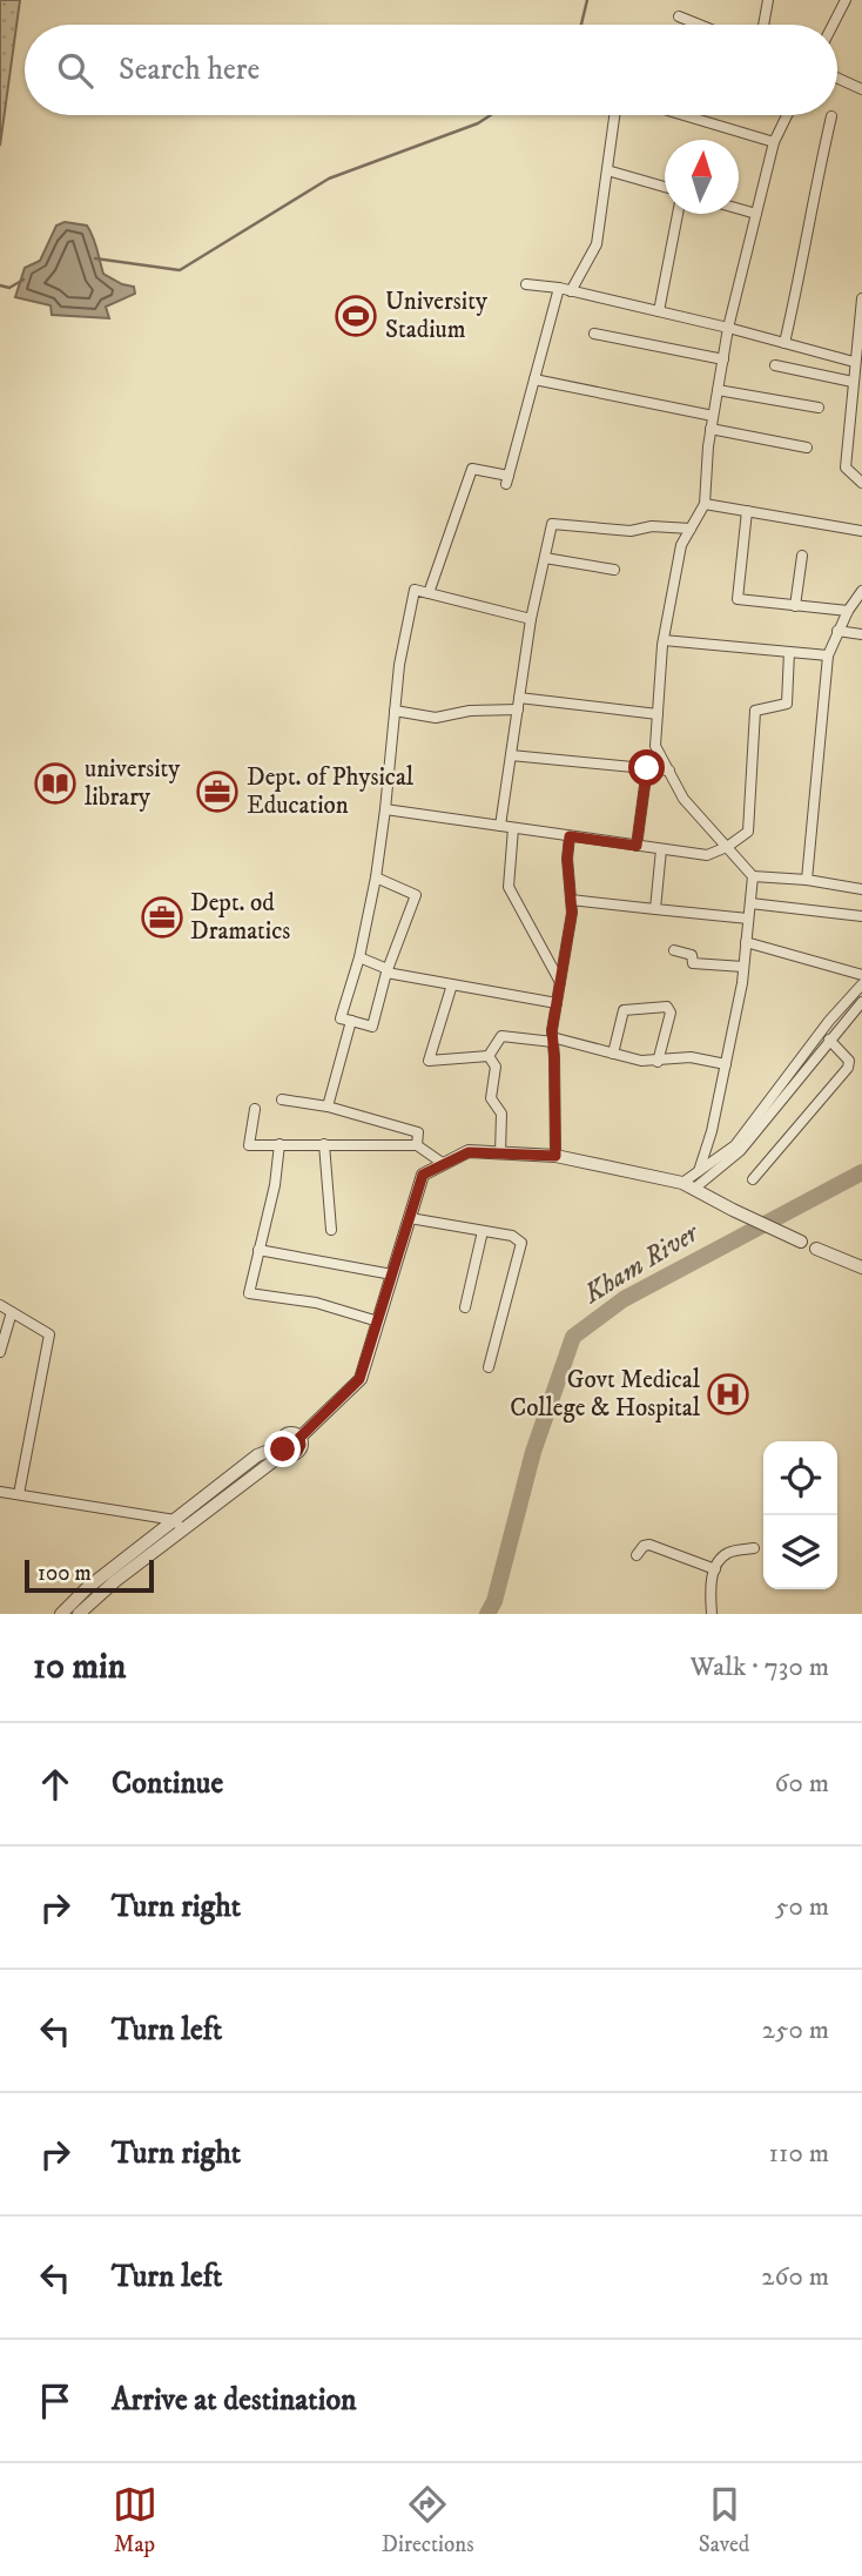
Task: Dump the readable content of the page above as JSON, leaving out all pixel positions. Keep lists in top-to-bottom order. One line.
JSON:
{"water":["Kham River"],"places":{"sports":["University Stadium"],"library":["university library"],"office":["Dept. of Physical Education","Dept. od Dramatics"],"hospital":["Govt Medical College & Hospital"]},"scale_bar":"100 m","north":"top","page":{"search":"Search here","scale":"100 m","heading":["10 min","Walk · 730 m"],"list":[["Continue","60 m"],["Turn right","50 m"],["Turn left","250 m"],["Turn right","110 m"],["Turn left","260 m"],"Arrive at destination"],"nav":["Map","Directions","Saved"]}}
